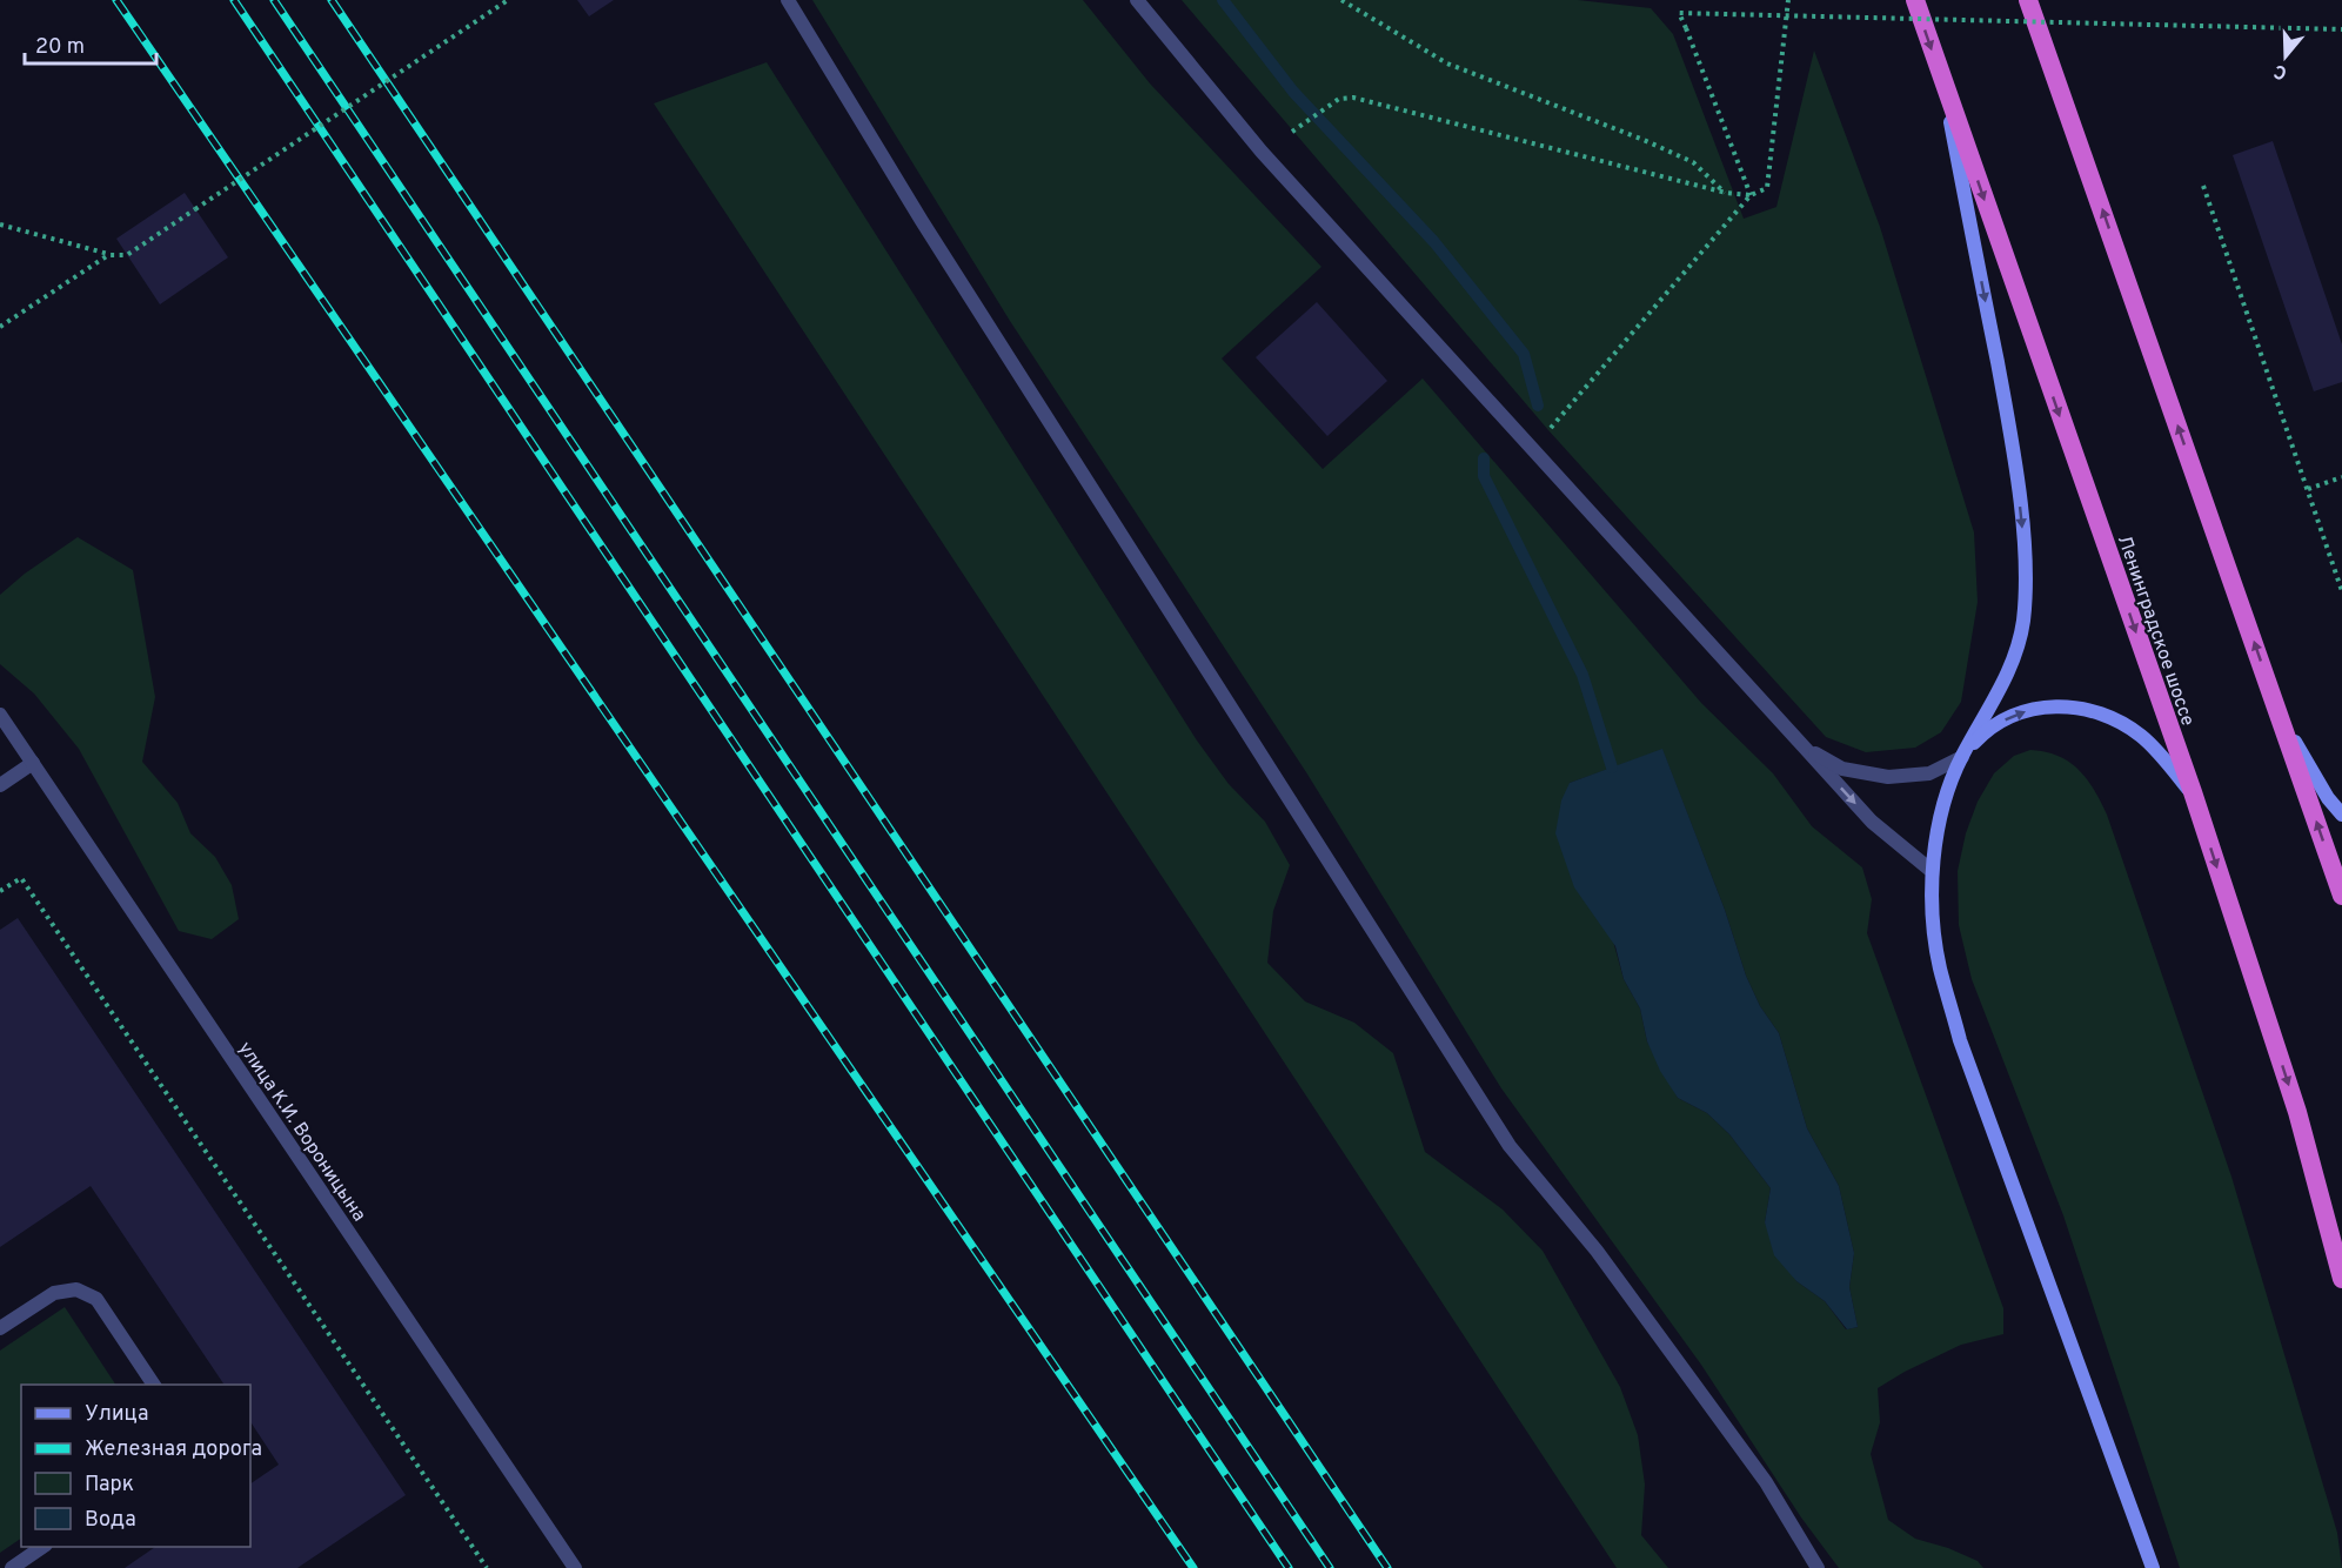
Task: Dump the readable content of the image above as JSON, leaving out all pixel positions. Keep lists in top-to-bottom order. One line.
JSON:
{"streets":{"highway":["Ленинградское шоссе"],"street":["улица К.И. Вороницына"]},"legend":["Улица","Железная дорога","Парк","Вода"],"scale_bar":"20 m","north":"bottom"}
